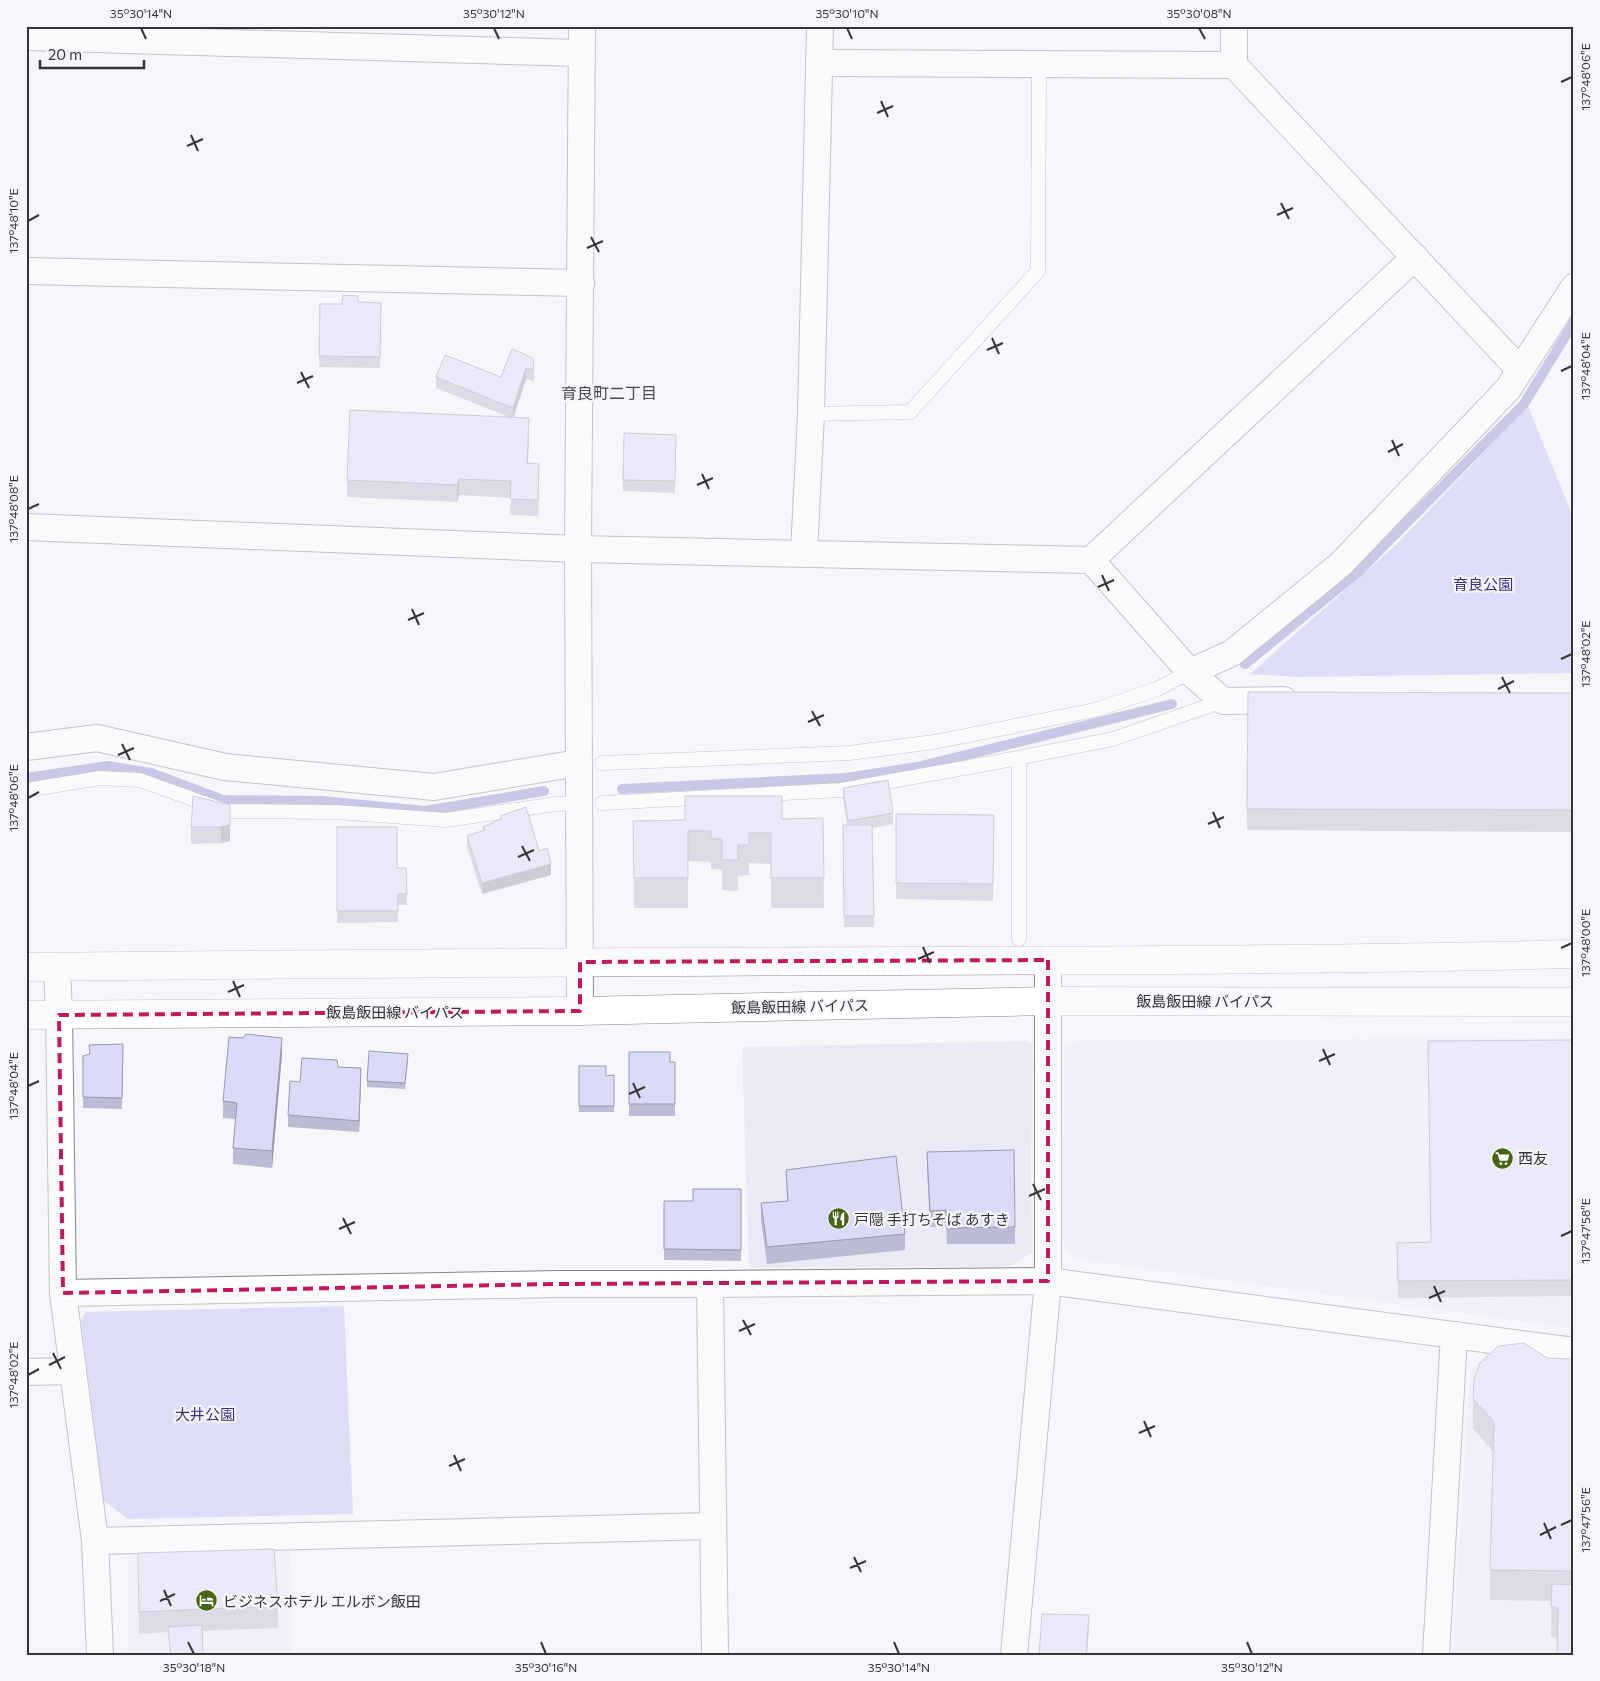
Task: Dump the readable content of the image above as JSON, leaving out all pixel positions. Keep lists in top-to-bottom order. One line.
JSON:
{"streets":{"main road":["飯島飯田線 バイパス"]},"districts":["育良町二丁目"],"parks":["育良公園","大井公園"],"places":{"supermarket":["西友"],"restaurant":["戸隠 手打ちそば あすき"],"hotel":["ビジネスホテル エルボン飯田"]},"scale_bar":"20 m","coordinates":["35°30'14\"N","35°30'12\"N","35°30'10\"N","35°30'08\"N","137°48'06\"E","137°48'10\"E","137°48'04\"E","137°48'08\"E","137°48'02\"E","137°48'00\"E","137°47'58\"E","137°47'56\"E","35°30'18\"N","35°30'16\"N"]}
